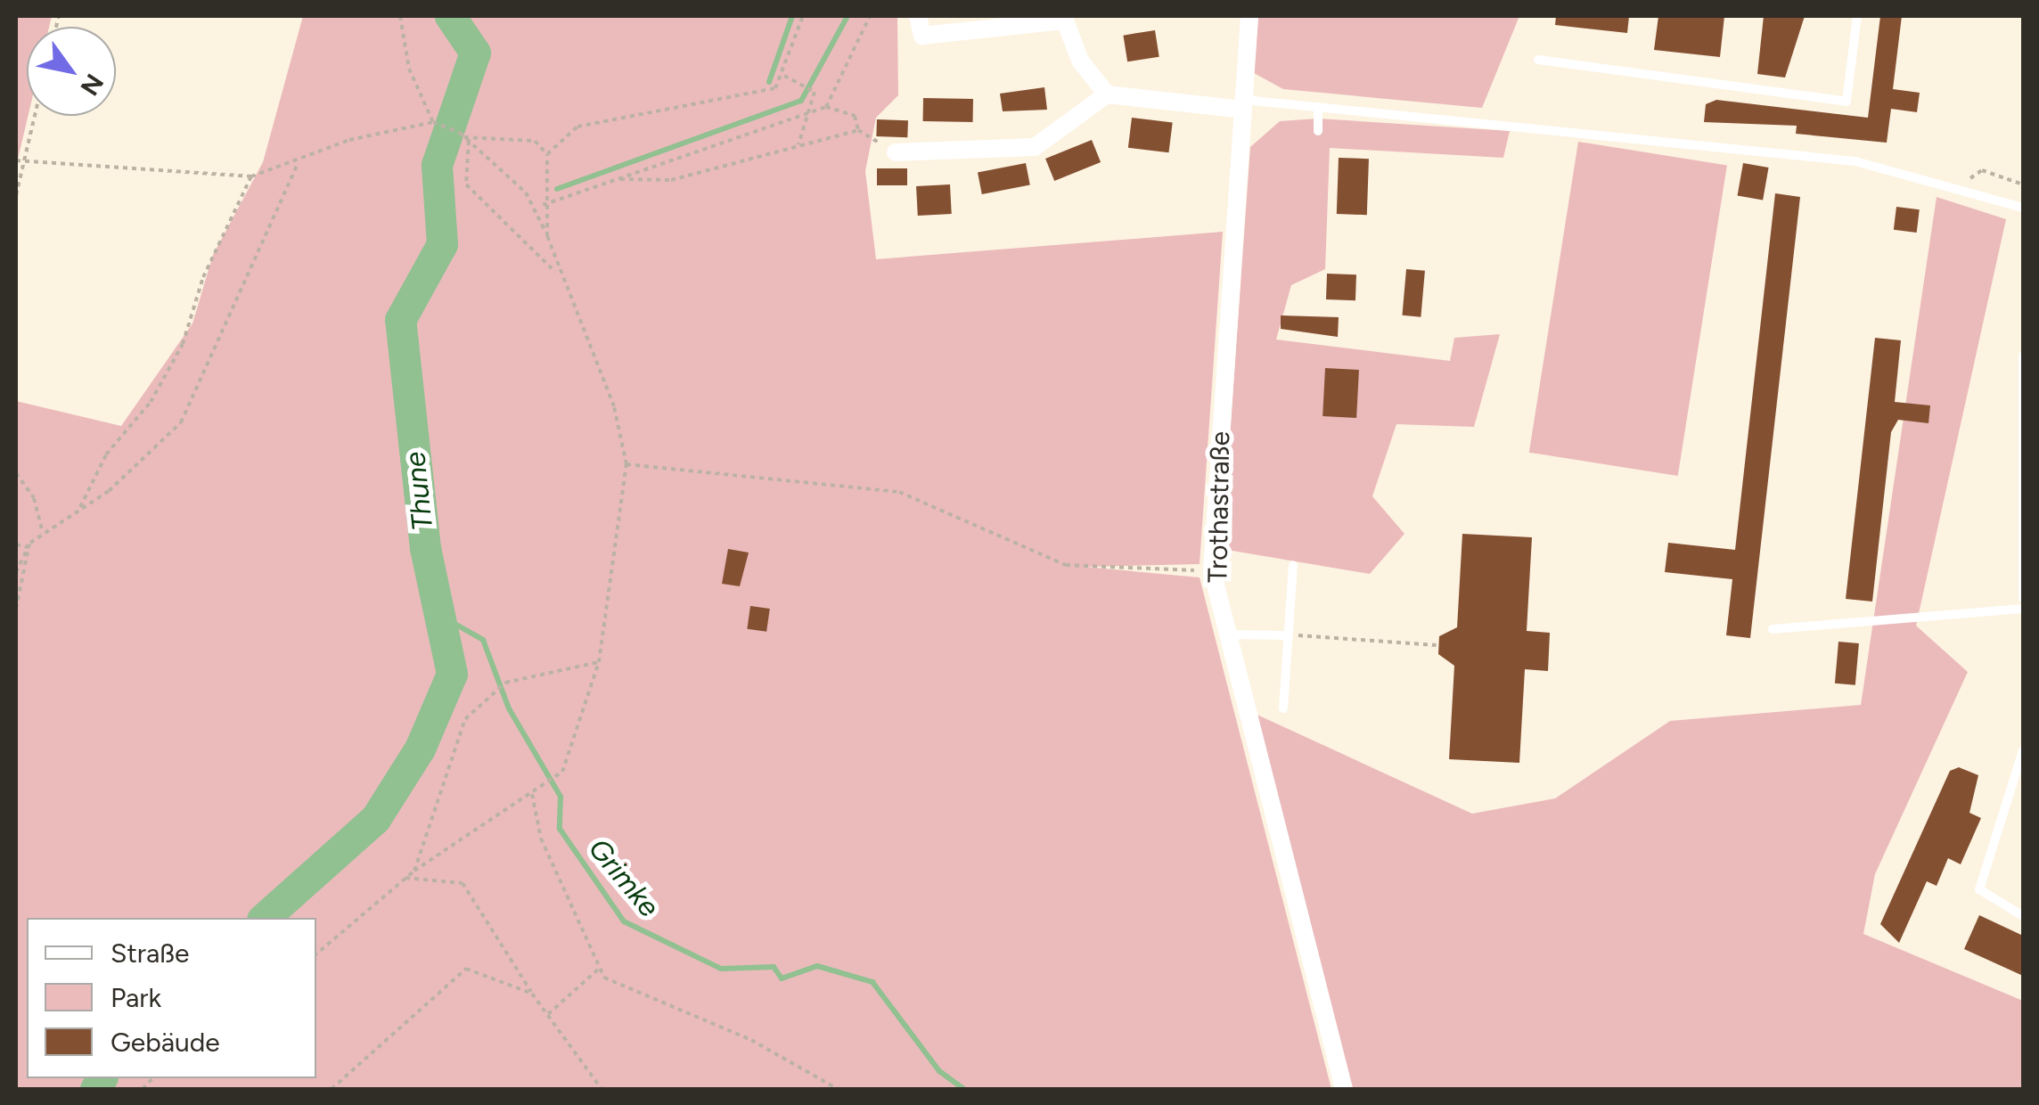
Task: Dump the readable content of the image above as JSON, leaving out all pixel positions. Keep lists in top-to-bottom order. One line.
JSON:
{"streets":{"street":["Trothastraße"]},"water":["Thune","Grimke"],"legend":["Straße","Park","Gebäude"],"north":"bottom right"}
